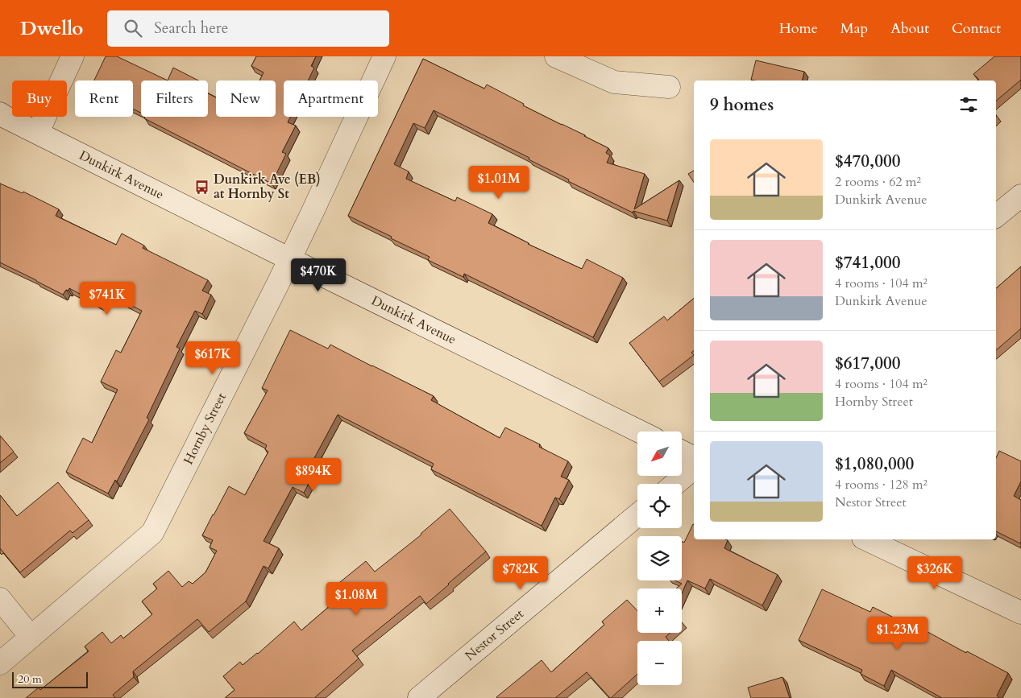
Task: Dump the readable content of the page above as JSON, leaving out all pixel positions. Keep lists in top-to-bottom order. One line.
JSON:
{"streets":{"street":["Dunkirk Avenue","Hornby Street","Nestor Street"]},"crossings":[["Dunkirk Avenue","Hornby Street"]],"places":{"bus stop":["Dunkirk Ave (EB) at Hornby St"]},"scale_bar":"20 m","north":"bottom left","page":{"header":"Dwello","search":"Search here","nav":["Home","Map","About","Contact"],"chip":["Buy","Rent","Filters","New","Apartment"],"heading":"9 homes","list":[{"name":"$470,000","note":"2 rooms · 62 m² · Dunkirk Avenue"},{"name":"$741,000","note":"4 rooms · 104 m² · Dunkirk Avenue"},{"name":"$617,000","note":"4 rooms · 104 m² · Hornby Street"},{"name":"$1,080,000","note":"4 rooms · 128 m² · Nestor Street"}],"price":["$1.01M","$470K","$741K","$617K","$894K","$782K","$326K","$1.08M","$1.23M"],"map_buttons":["+","−"],"scale":"20 m"}}
